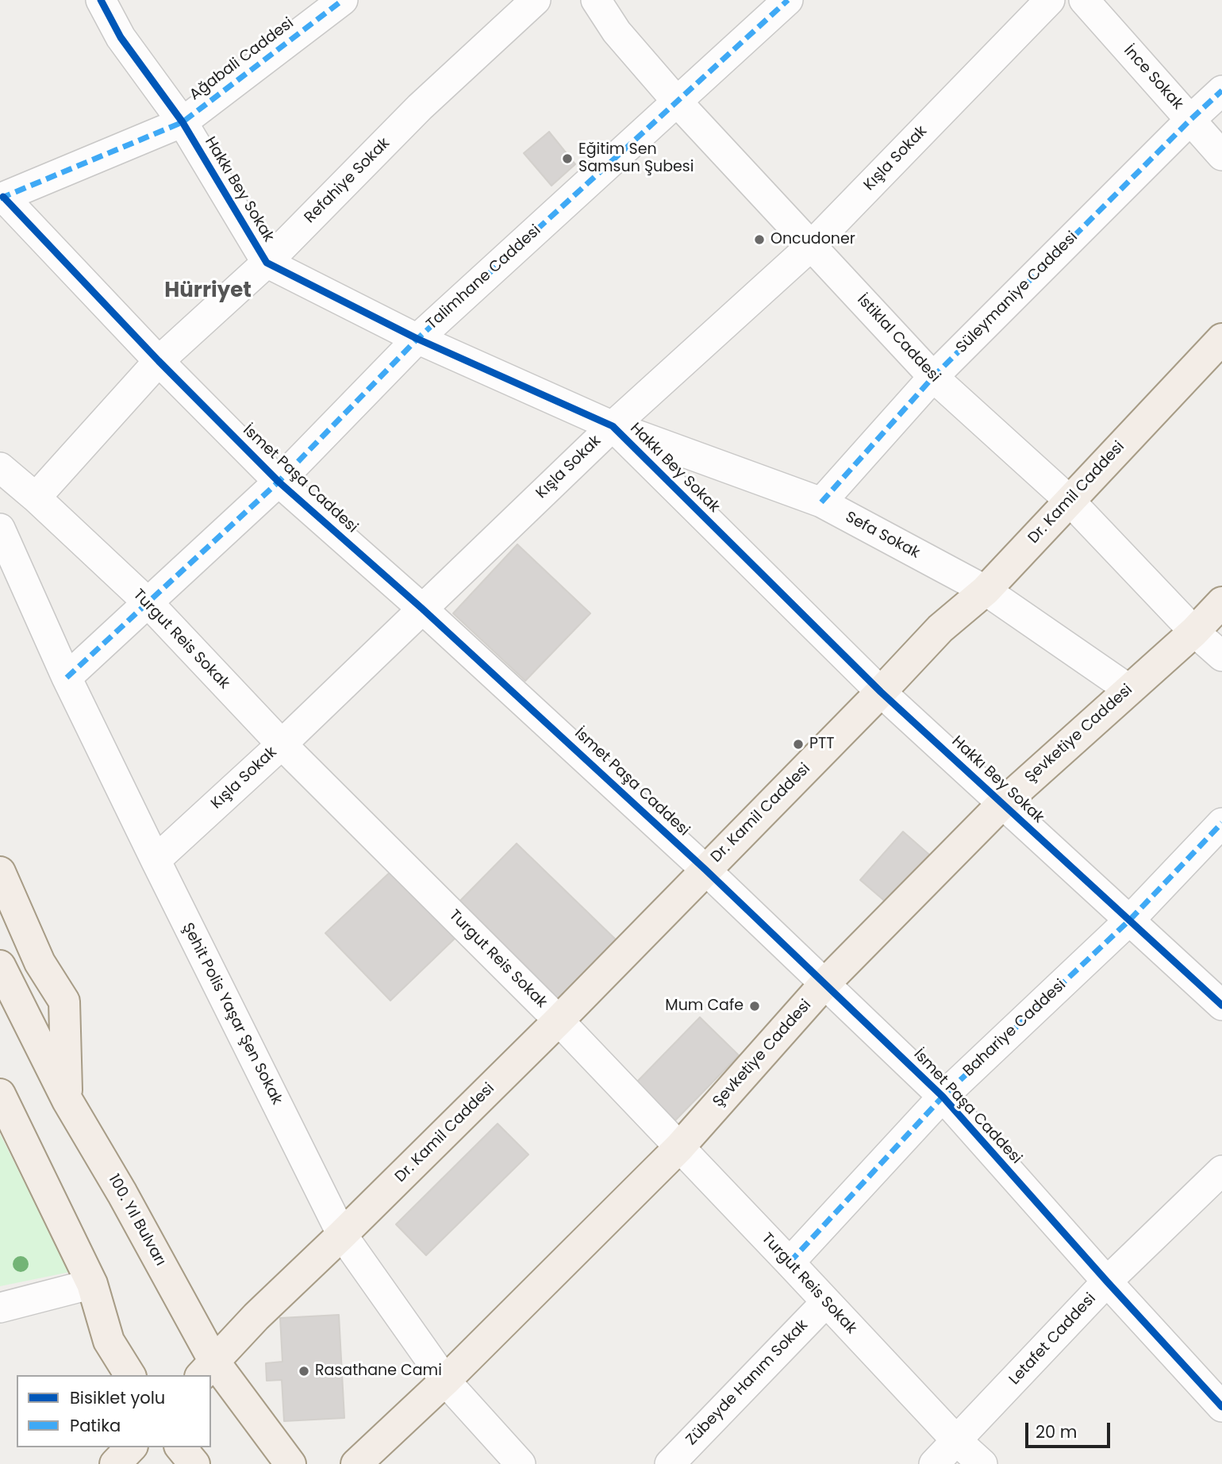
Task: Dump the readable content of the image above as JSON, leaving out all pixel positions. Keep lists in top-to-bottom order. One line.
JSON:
{"streets":{"main road":["Dr. Kamil Caddesi","Şevketiye Caddesi","100. Yıl Bulvarı"],"street":["Ağabali Caddesi","İnce Sokak","Kışla Sokak","Refahiye Sokak","Hakkı Bey Sokak","Talimhane Caddesi","Süleymaniye Caddesi","İstiklal Caddesi","İsmet Paşa Caddesi","Sefa Sokak","Turgut Reis Sokak","Şehit Polis Yaşar Şen Sokak","Bahariye Caddesi","Letafet Caddesi","Zübeyde Hanım Sokak"]},"crossings":[["Ağabali Caddesi","Hakkı Bey Sokak"],["Ağabali Caddesi","İsmet Paşa Caddesi"],["İnce Sokak","Süleymaniye Caddesi"],["Kışla Sokak","Hakkı Bey Sokak"],["Kışla Sokak","İstiklal Caddesi"],["Kışla Sokak","İsmet Paşa Caddesi"],["Kışla Sokak","Sefa Sokak"],["Kışla Sokak","Turgut Reis Sokak"],["Kışla Sokak","Şehit Polis Yaşar Şen Sokak"],["Refahiye Sokak","Hakkı Bey Sokak"],["Refahiye Sokak","İsmet Paşa Caddesi"],["Refahiye Sokak","Turgut Reis Sokak"],["Hakkı Bey Sokak","Talimhane Caddesi"],["Hakkı Bey Sokak","Dr. Kamil Caddesi"],["Hakkı Bey Sokak","Sefa Sokak"],["Hakkı Bey Sokak","Şevketiye Caddesi"],["Hakkı Bey Sokak","Bahariye Caddesi"],["Talimhane Caddesi","İstiklal Caddesi"],["Talimhane Caddesi","İsmet Paşa Caddesi"],["Talimhane Caddesi","Turgut Reis Sokak"],["Talimhane Caddesi","Şehit Polis Yaşar Şen Sokak"],["Süleymaniye Caddesi","İstiklal Caddesi"],["Süleymaniye Caddesi","Sefa Sokak"],["İstiklal Caddesi","Dr. Kamil Caddesi"],["İstiklal Caddesi","Şevketiye Caddesi"],["İsmet Paşa Caddesi","Dr. Kamil Caddesi"],["İsmet Paşa Caddesi","Şevketiye Caddesi"],["İsmet Paşa Caddesi","Bahariye Caddesi"],["İsmet Paşa Caddesi","Letafet Caddesi"],["Dr. Kamil Caddesi","Sefa Sokak"],["Dr. Kamil Caddesi","Turgut Reis Sokak"],["Dr. Kamil Caddesi","Şehit Polis Yaşar Şen Sokak"],["Dr. Kamil Caddesi","100. Yıl Bulvarı"],["Sefa Sokak","Şevketiye Caddesi"],["Turgut Reis Sokak","Şevketiye Caddesi"],["Turgut Reis Sokak","Bahariye Caddesi"],["Turgut Reis Sokak","Letafet Caddesi"],["Turgut Reis Sokak","Zübeyde Hanım Sokak"],["Şevketiye Caddesi","Şehit Polis Yaşar Şen Sokak"]],"districts":["Hürriyet"],"places":["Eğitim Sen Samsun Şubesi","Oncudoner","PTT","Mum Cafe","Rasathane Cami"],"legend":["Bisiklet yolu","Patika"],"scale_bar":"20 m"}
